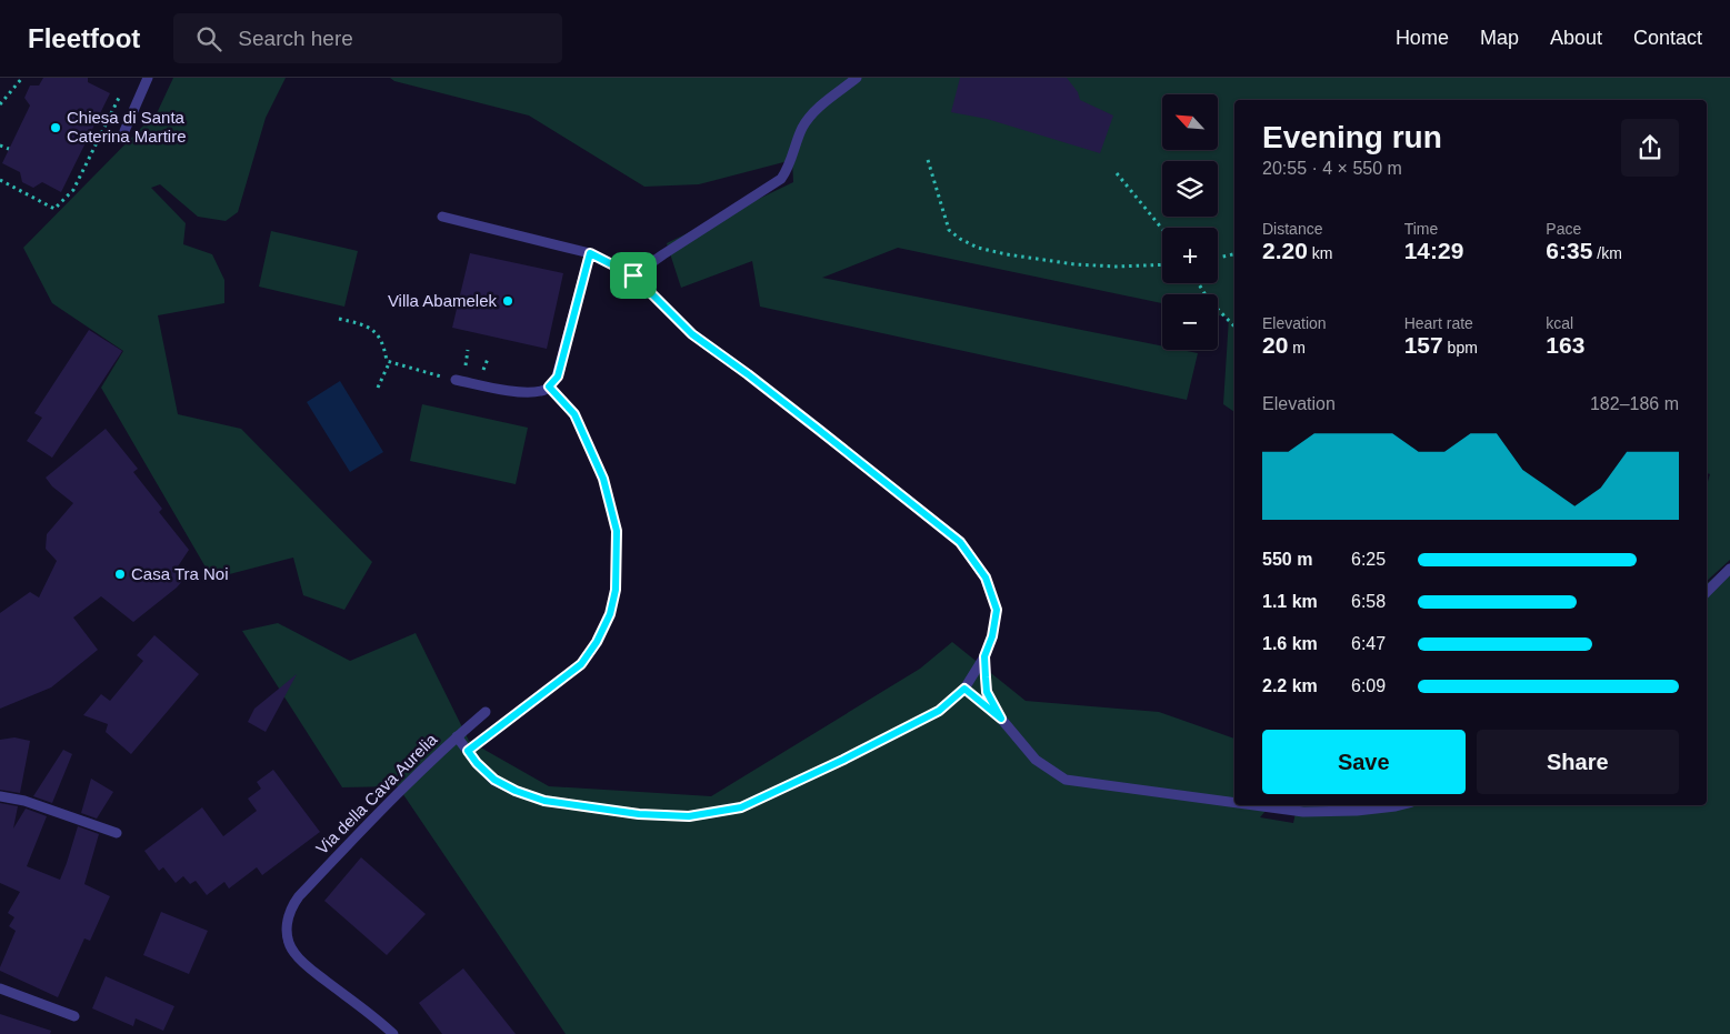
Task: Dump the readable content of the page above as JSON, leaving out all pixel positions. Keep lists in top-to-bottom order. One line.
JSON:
{"streets":{"lane":["Via della Cava Aurelia"]},"places":["Chiesa di Santa Caterina Martire","Villa Abamelek","Casa Tra Noi"],"north":"top left","page":{"header":"Fleetfoot","search":"Search here","nav":["Home","Map","About","Contact"],"map_buttons":["+","−"],"heading":["Evening run","20:55 · 4 × 550 m"],"stats":[["Distance","2.20 km"],["Time","14:29"],["Pace","6:35 /km"],["Elevation","20 m"],["Heart rate","157 bpm"],["kcal","163"]],"chart":["Elevation","182–186 m"],"list":[{"name":"550 m","note":"6:25"},{"name":"1.1 km","note":"6:58"},{"name":"1.6 km","note":"6:47"},{"name":"2.2 km","note":"6:09"}],"buttons":["Save","Share"]}}
